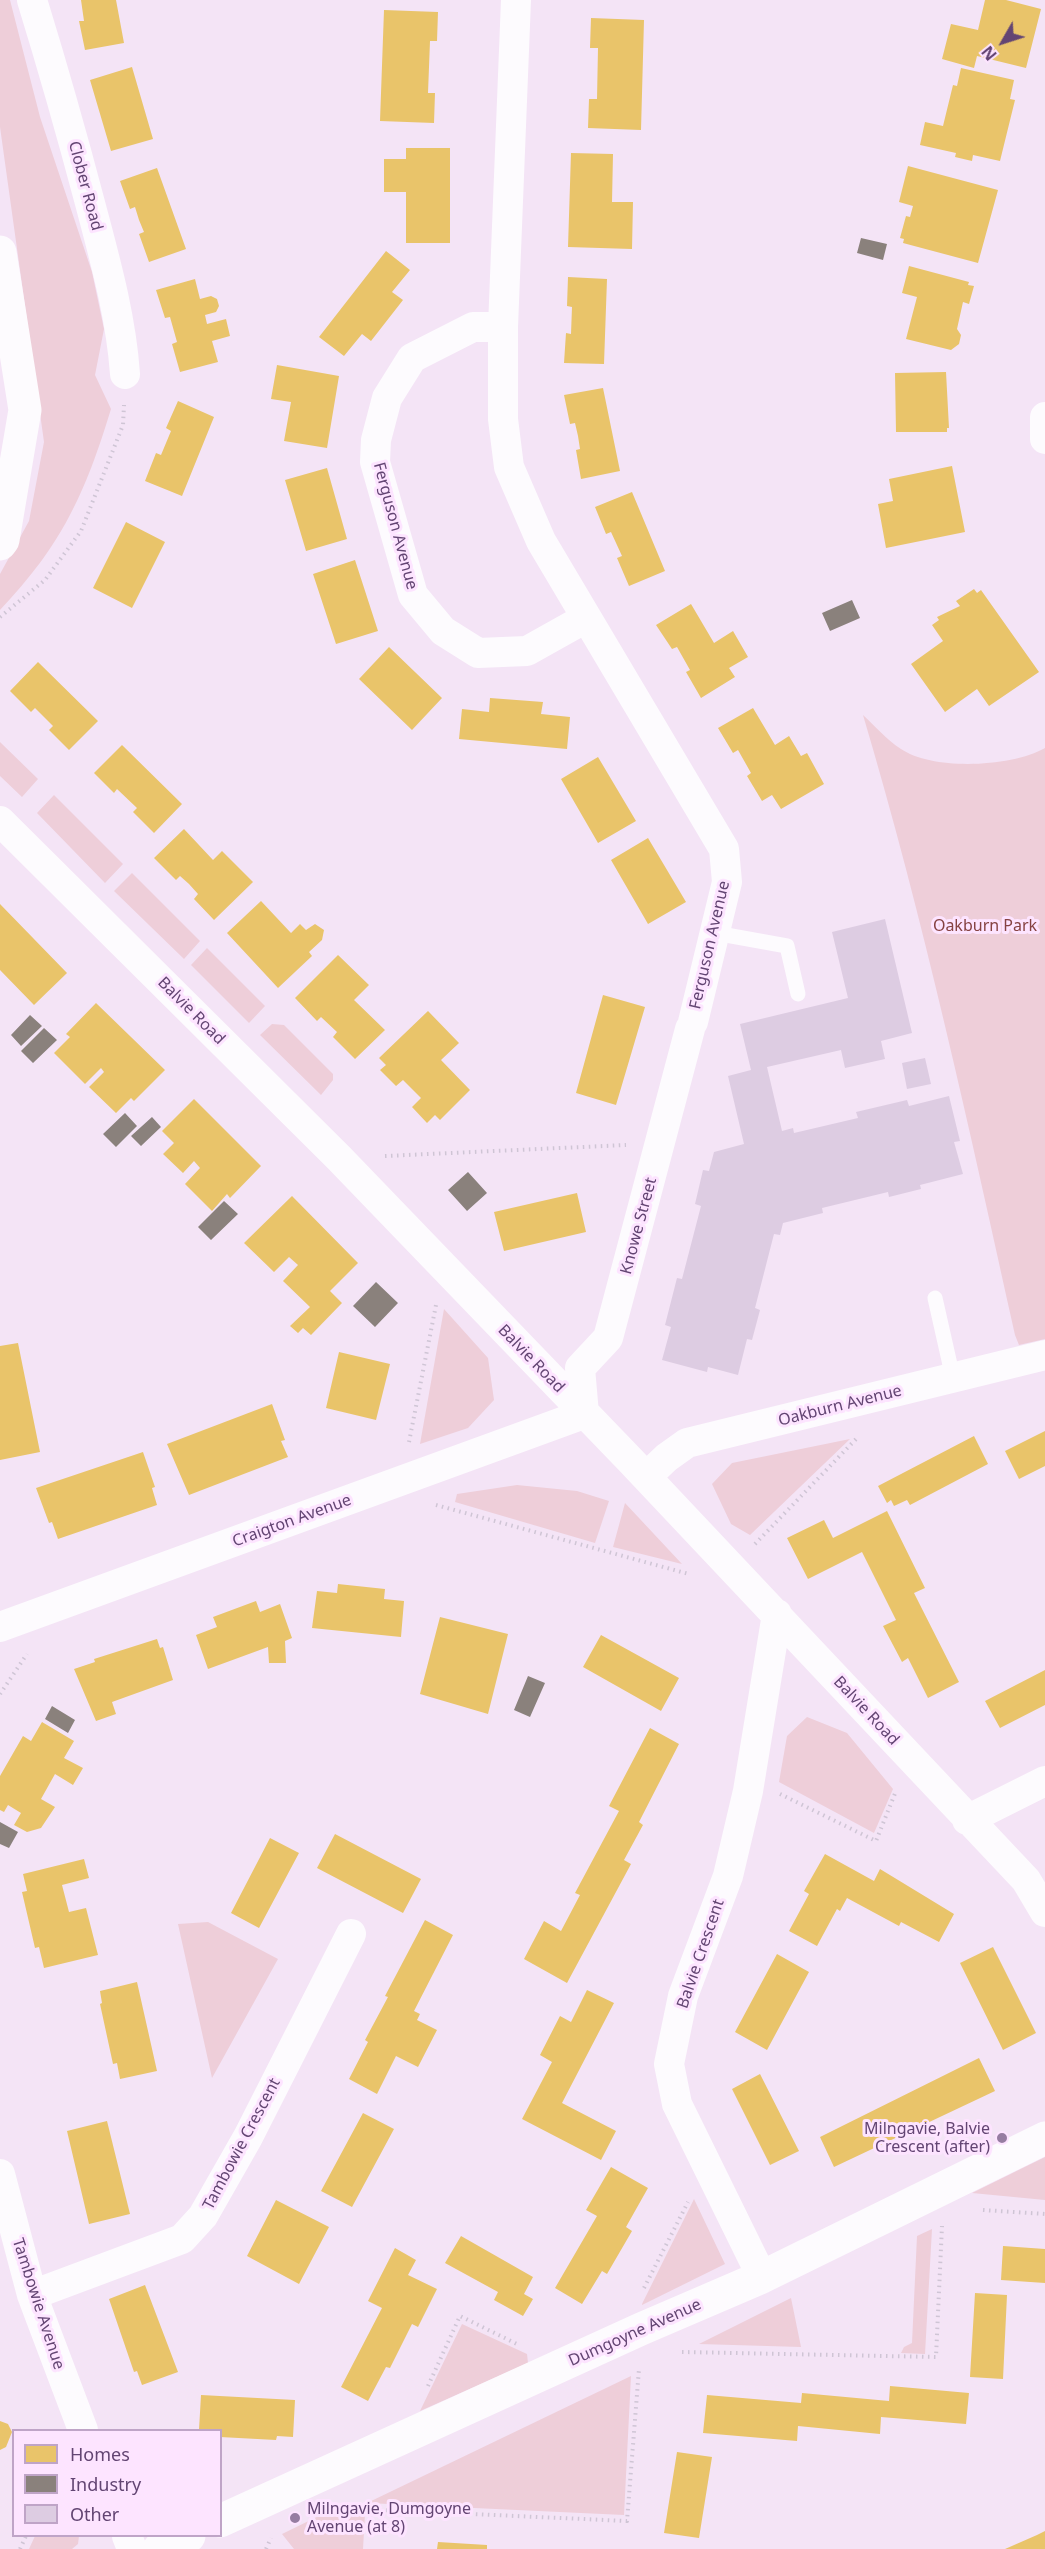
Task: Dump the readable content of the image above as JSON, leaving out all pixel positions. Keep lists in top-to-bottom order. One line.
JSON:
{"streets":{"street":["Clober Road","Ferguson Avenue","Balvie Road","Knowe Street","Oakburn Avenue","Craigton Avenue","Balvie Crescent","Tambowie Crescent","Tambowie Avenue","Dumgoyne Avenue"]},"crossings":[["Ferguson Avenue","Knowe Street"],["Balvie Road","Knowe Street"],["Balvie Road","Oakburn Avenue"],["Balvie Road","Craigton Avenue"],["Balvie Road","Balvie Crescent"],["Knowe Street","Craigton Avenue"],["Balvie Crescent","Dumgoyne Avenue"],["Tambowie Crescent","Tambowie Avenue"]],"parks":["Oakburn Park"],"places":["Milngavie, Balvie Crescent (after)","Milngavie, Dumgoyne Avenue (at 8)"],"legend":["Homes","Industry","Other"],"north":"bottom left"}
